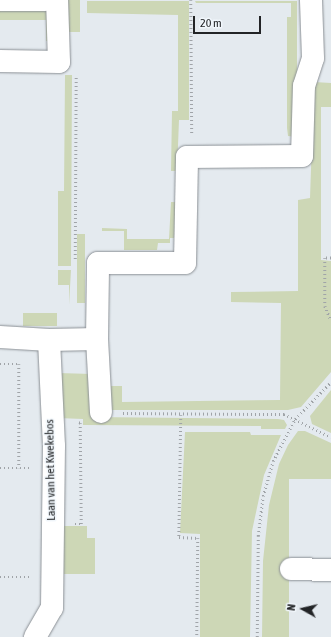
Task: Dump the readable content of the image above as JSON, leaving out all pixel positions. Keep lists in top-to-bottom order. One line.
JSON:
{"streets":{"street":["Laan van het Kwekebos"]},"scale_bar":"20 m","north":"left"}
